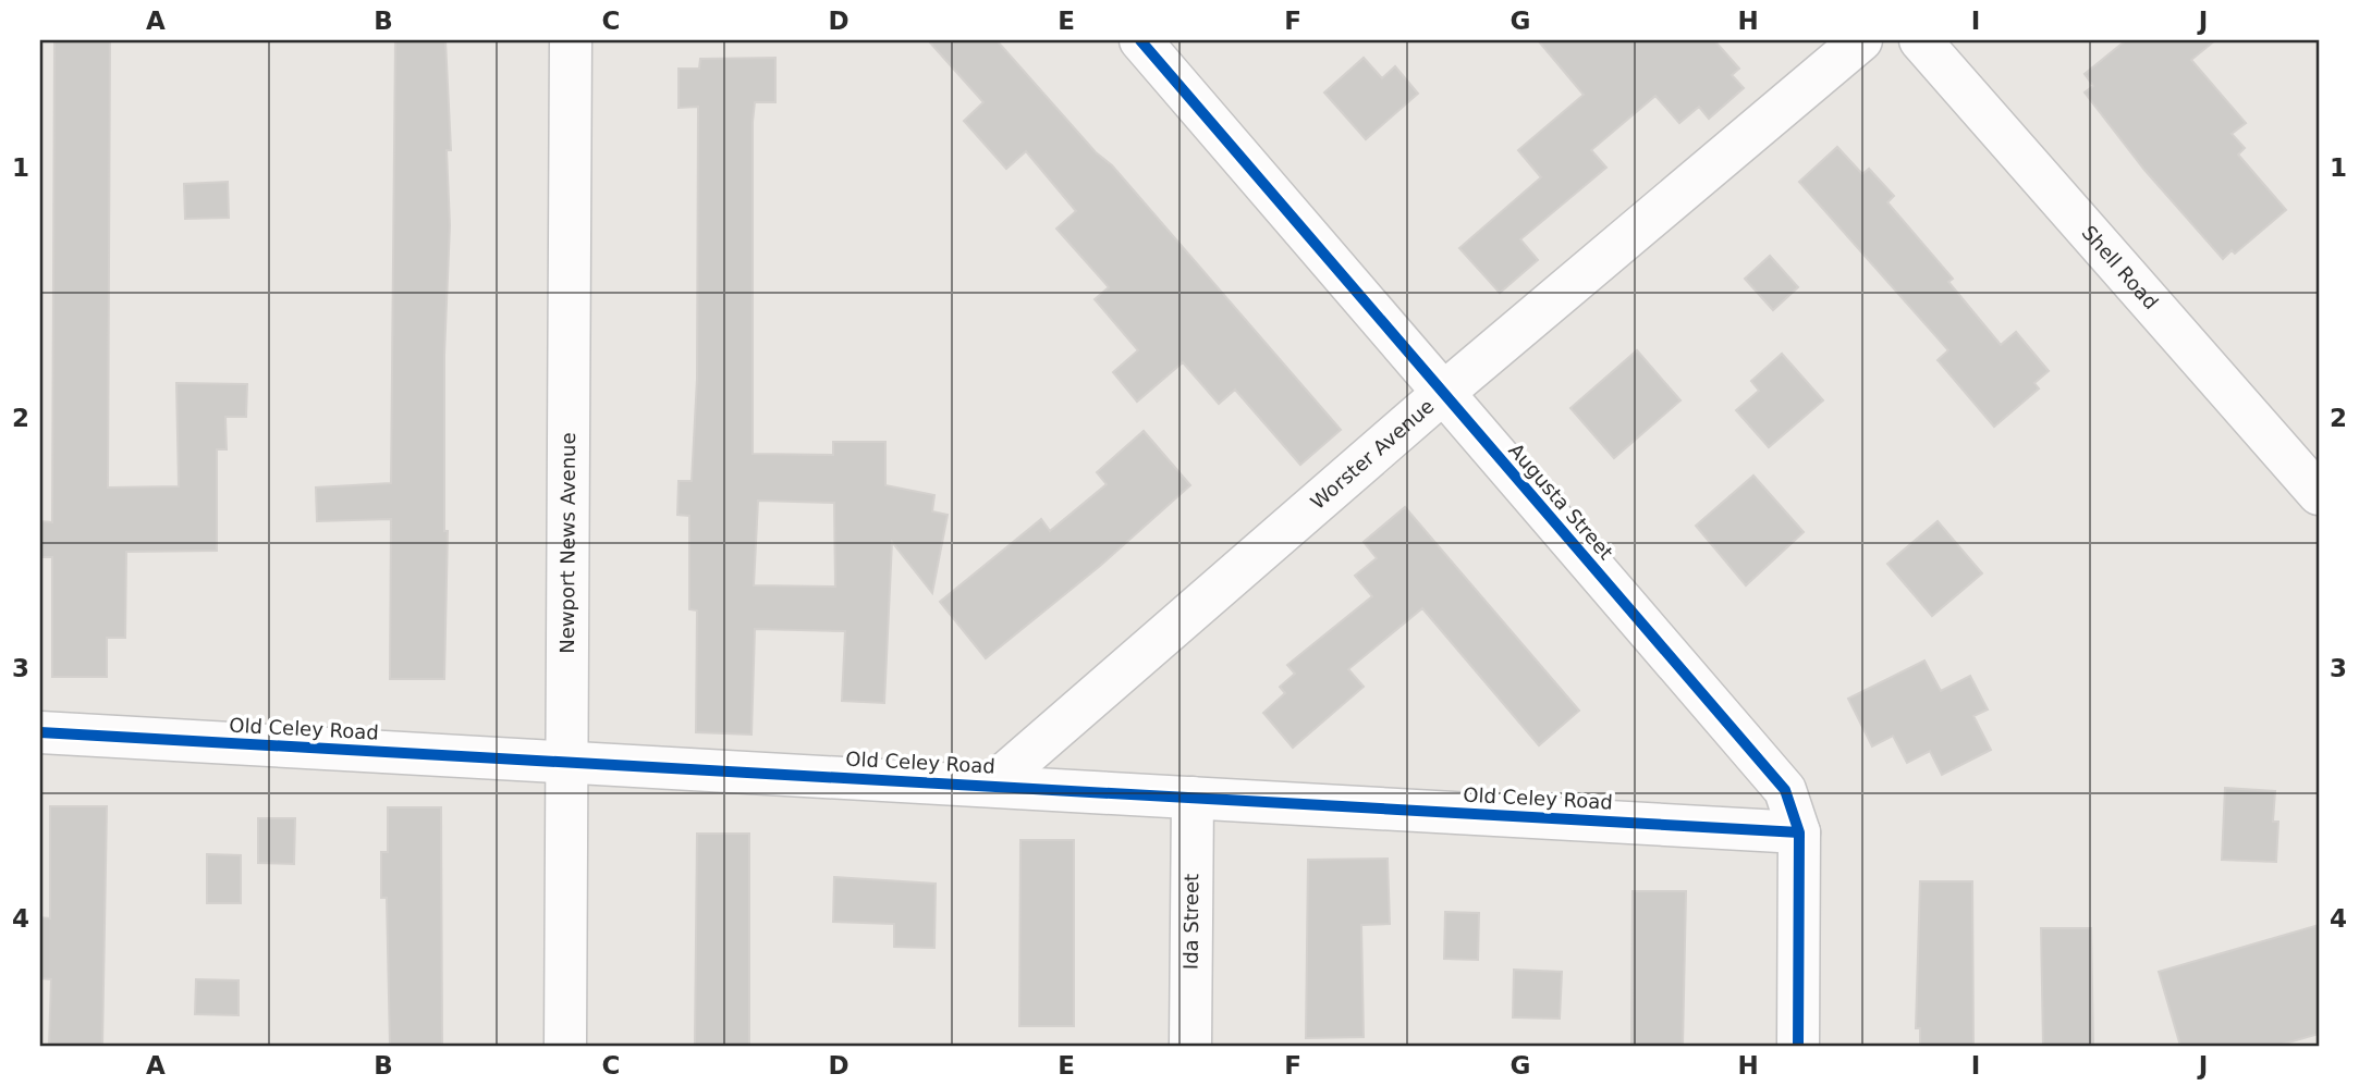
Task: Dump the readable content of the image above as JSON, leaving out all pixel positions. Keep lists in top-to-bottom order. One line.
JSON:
{"streets":{"street":["Shell Road","Worster Avenue","Augusta Street","Newport News Avenue","Old Celey Road","Ida Street"]},"crossings":[["Worster Avenue","Augusta Street"],["Worster Avenue","Old Celey Road"],["Augusta Street","Old Celey Road"],["Newport News Avenue","Old Celey Road"],["Old Celey Road","Ida Street"]],"grid":{"columns":["A","B","C","D","E","F","G","H","I","J"],"rows":["1","2","3","4"]}}
